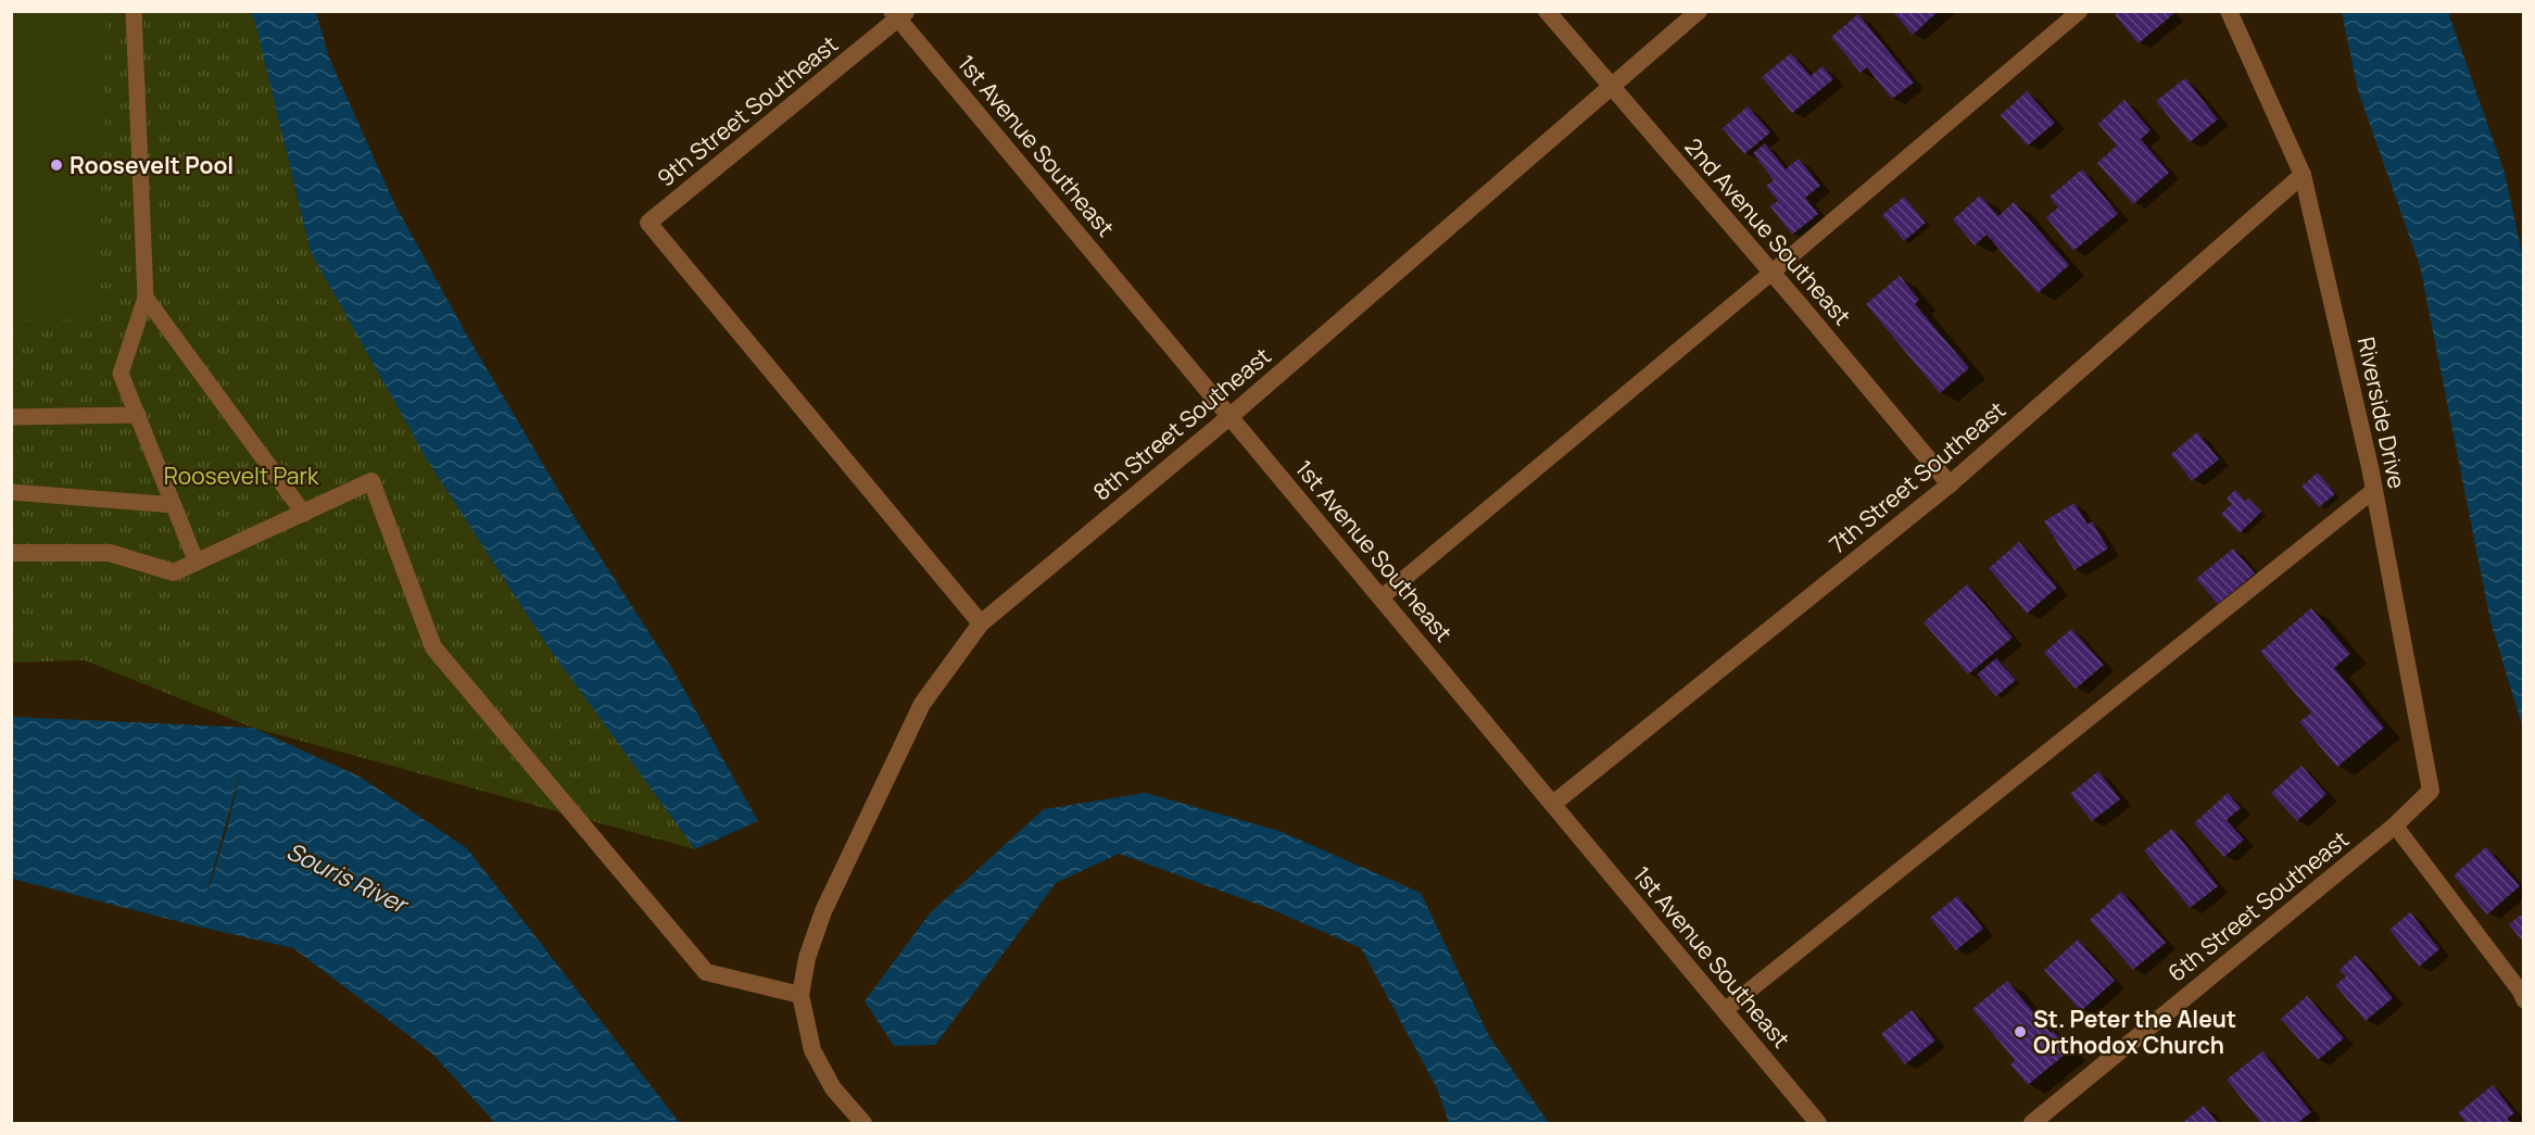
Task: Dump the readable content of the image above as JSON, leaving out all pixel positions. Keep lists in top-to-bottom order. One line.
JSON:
{"streets":{"street":["9th Street Southeast","1st Avenue Southeast","2nd Avenue Southeast","Riverside Drive","8th Street Southeast","7th Street Southeast","6th Street Southeast"]},"crossings":[["9th Street Southeast","1st Avenue Southeast"],["9th Street Southeast","8th Street Southeast"],["1st Avenue Southeast","8th Street Southeast"],["1st Avenue Southeast","7th Street Southeast"],["2nd Avenue Southeast","8th Street Southeast"],["2nd Avenue Southeast","7th Street Southeast"],["Riverside Drive","7th Street Southeast"],["Riverside Drive","6th Street Southeast"]],"water":["Souris River"],"parks":["Roosevelt Park"],"places":["Roosevelt Pool","St. Peter the Aleut Orthodox Church"]}
